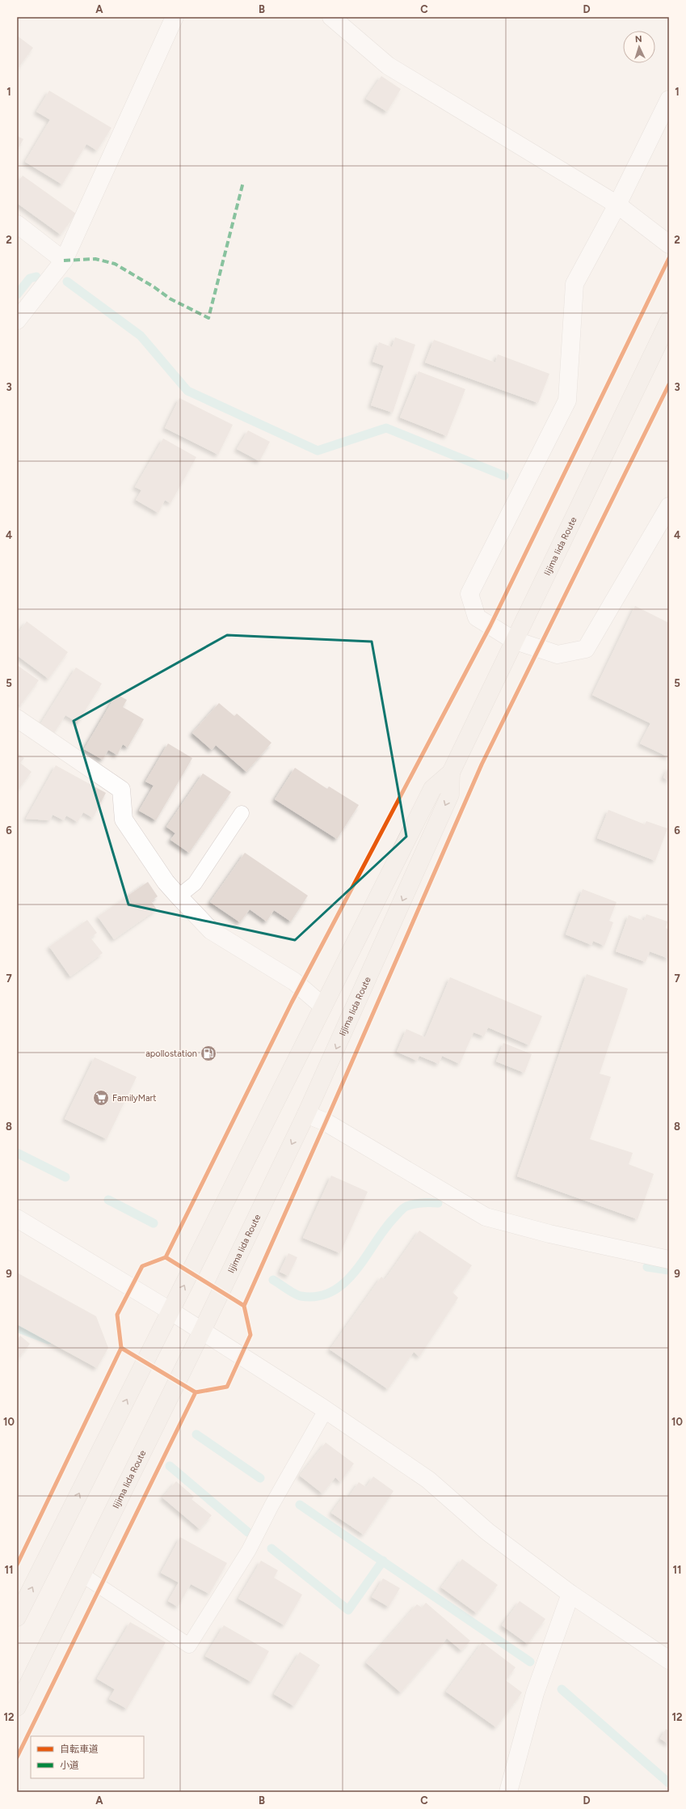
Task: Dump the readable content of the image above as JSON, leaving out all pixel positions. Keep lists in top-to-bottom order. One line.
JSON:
{"streets":{"main road":["Iijima Iida Route"]},"places":{"fuel station":["apollostation"],"supermarket":["FamilyMart"]},"legend":["自転車道","小道"],"north":"top","grid":{"columns":["A","B","C","D"],"rows":["1","2","3","4","5","6","7","8","9","10","11","12"]}}
